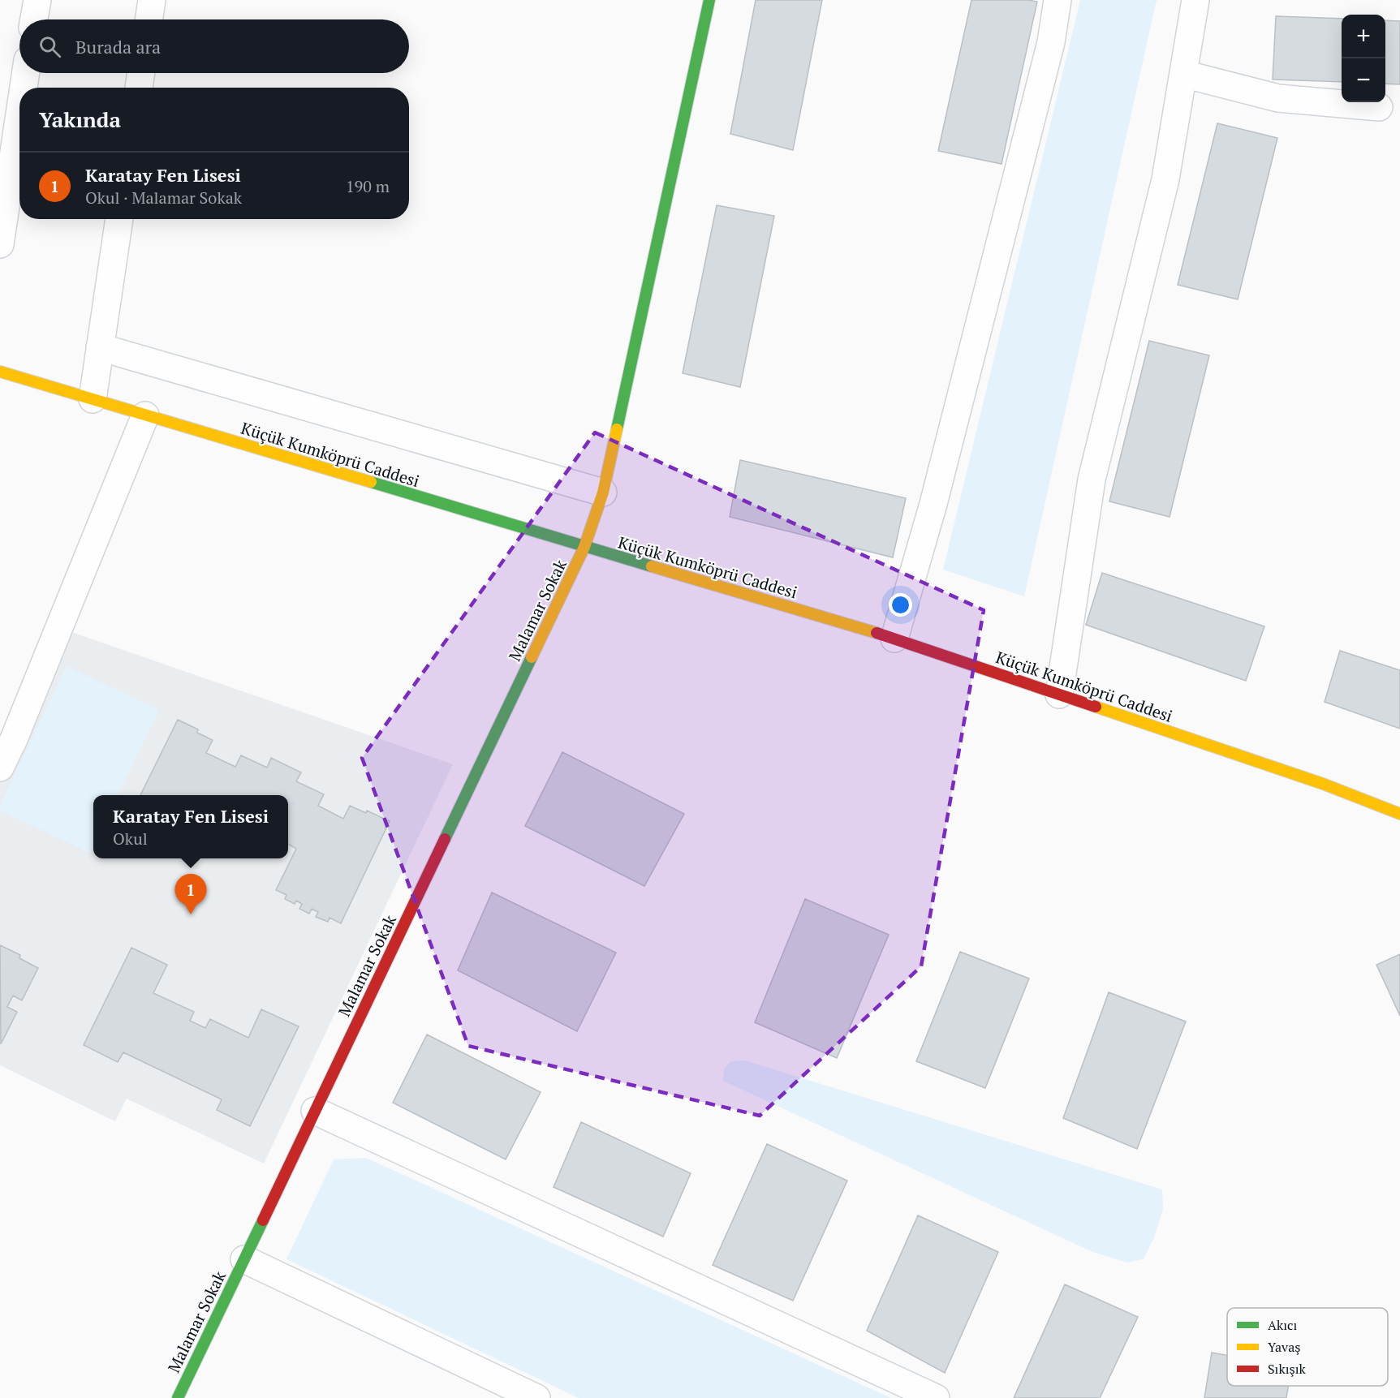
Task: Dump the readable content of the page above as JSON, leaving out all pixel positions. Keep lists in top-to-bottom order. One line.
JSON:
{"streets":{"street":["Küçük Kumköprü Caddesi","Malamar Sokak"]},"crossings":[["Küçük Kumköprü Caddesi","Malamar Sokak"]],"legend":["Akıcı","Yavaş","Sıkışık"],"page":{"map_buttons":["+","−"],"search":"Burada ara","heading":"Yakında","list":[{"mark":"1","name":"Karatay Fen Lisesi","note":"Okul · Malamar Sokak","value":"190 m"}],"popup":["Karatay Fen Lisesi","Okul"],"pins":"1"}}
